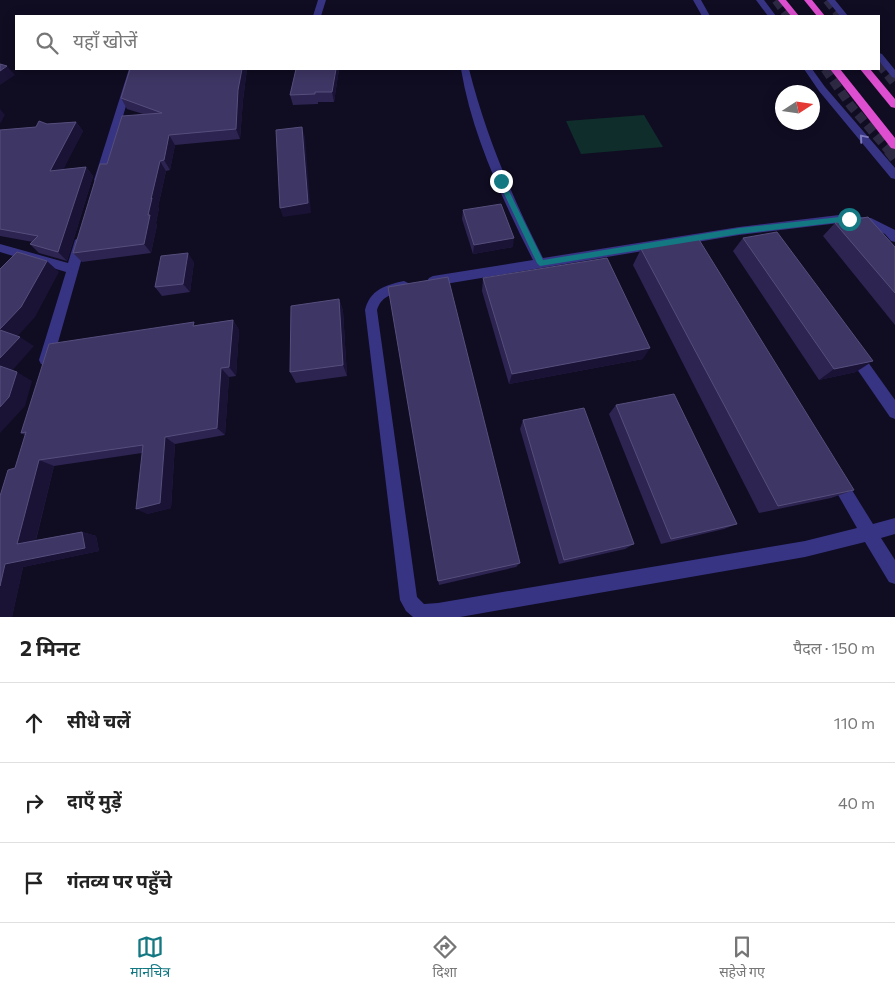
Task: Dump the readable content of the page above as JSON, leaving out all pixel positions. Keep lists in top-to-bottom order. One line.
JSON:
{"north":"right","page":{"search":"यहाँ खोजें","heading":["2 मिनट","पैदल · 150 m"],"list":[["सीधे चलें","110 m"],["दाएँ मुड़ें","40 m"],"गंतव्य पर पहुँचे"],"nav":["मानचित्र","दिशा","सहेजे गए"]}}
